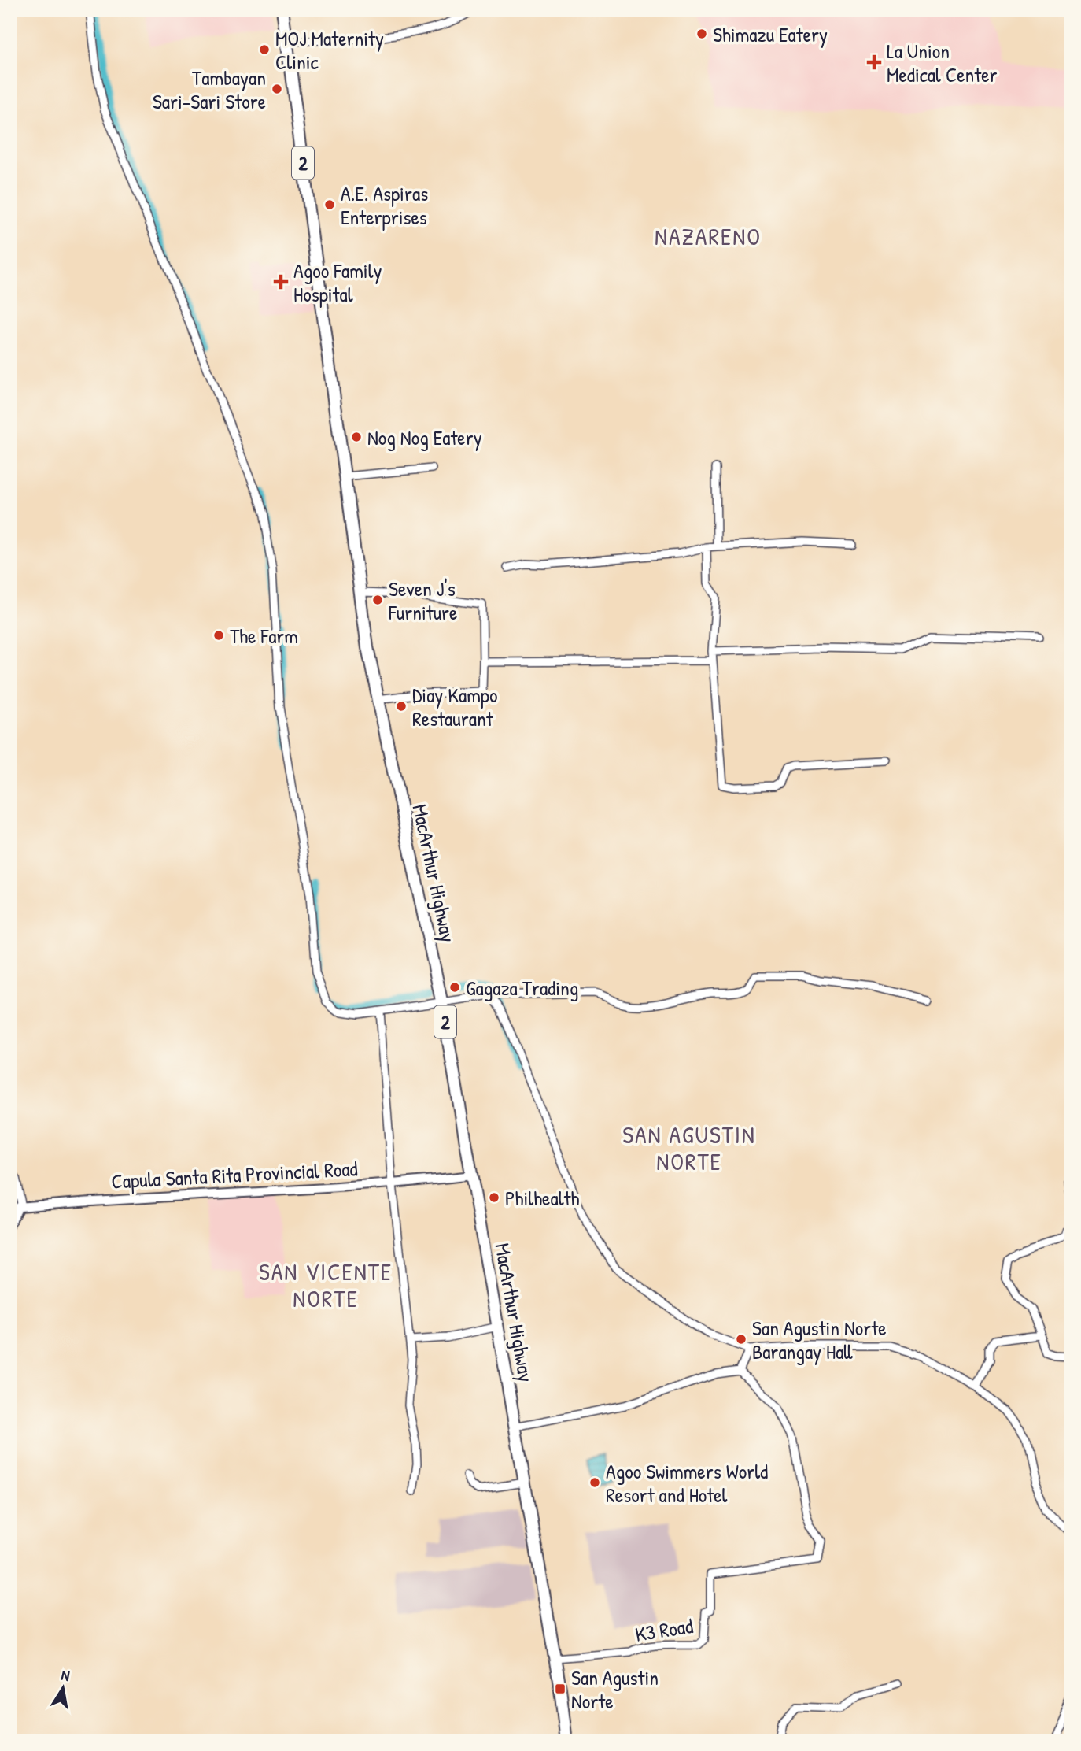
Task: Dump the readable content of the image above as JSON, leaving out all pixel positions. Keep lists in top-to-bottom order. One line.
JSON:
{"streets":{"highway":["2","MacArthur Highway"],"street":["Capula Santa Rita Provincial Road","K3 Road"]},"crossings":[["MacArthur Highway","Capula Santa Rita Provincial Road"],["MacArthur Highway","K3 Road"]],"districts":["NAZARENO","SAN AGUSTIN NORTE","SAN VICENTE NORTE"],"places":{"other":["Shimazu Eatery","MOJ Maternity Clinic","Tambayan Sari-Sari Store","A.E. Aspiras Enterprises","Nog Nog Eatery","Seven J's Furniture","The Farm","Diay Kampo Restaurant","Gagaza Trading","Philhealth","San Agustin Norte Barangay Hall","Agoo Swimmers World Resort and Hotel"],"health":["La Union Medical Center","Agoo Family Hospital"],"transit":["San Agustin Norte"]},"north":"top"}
